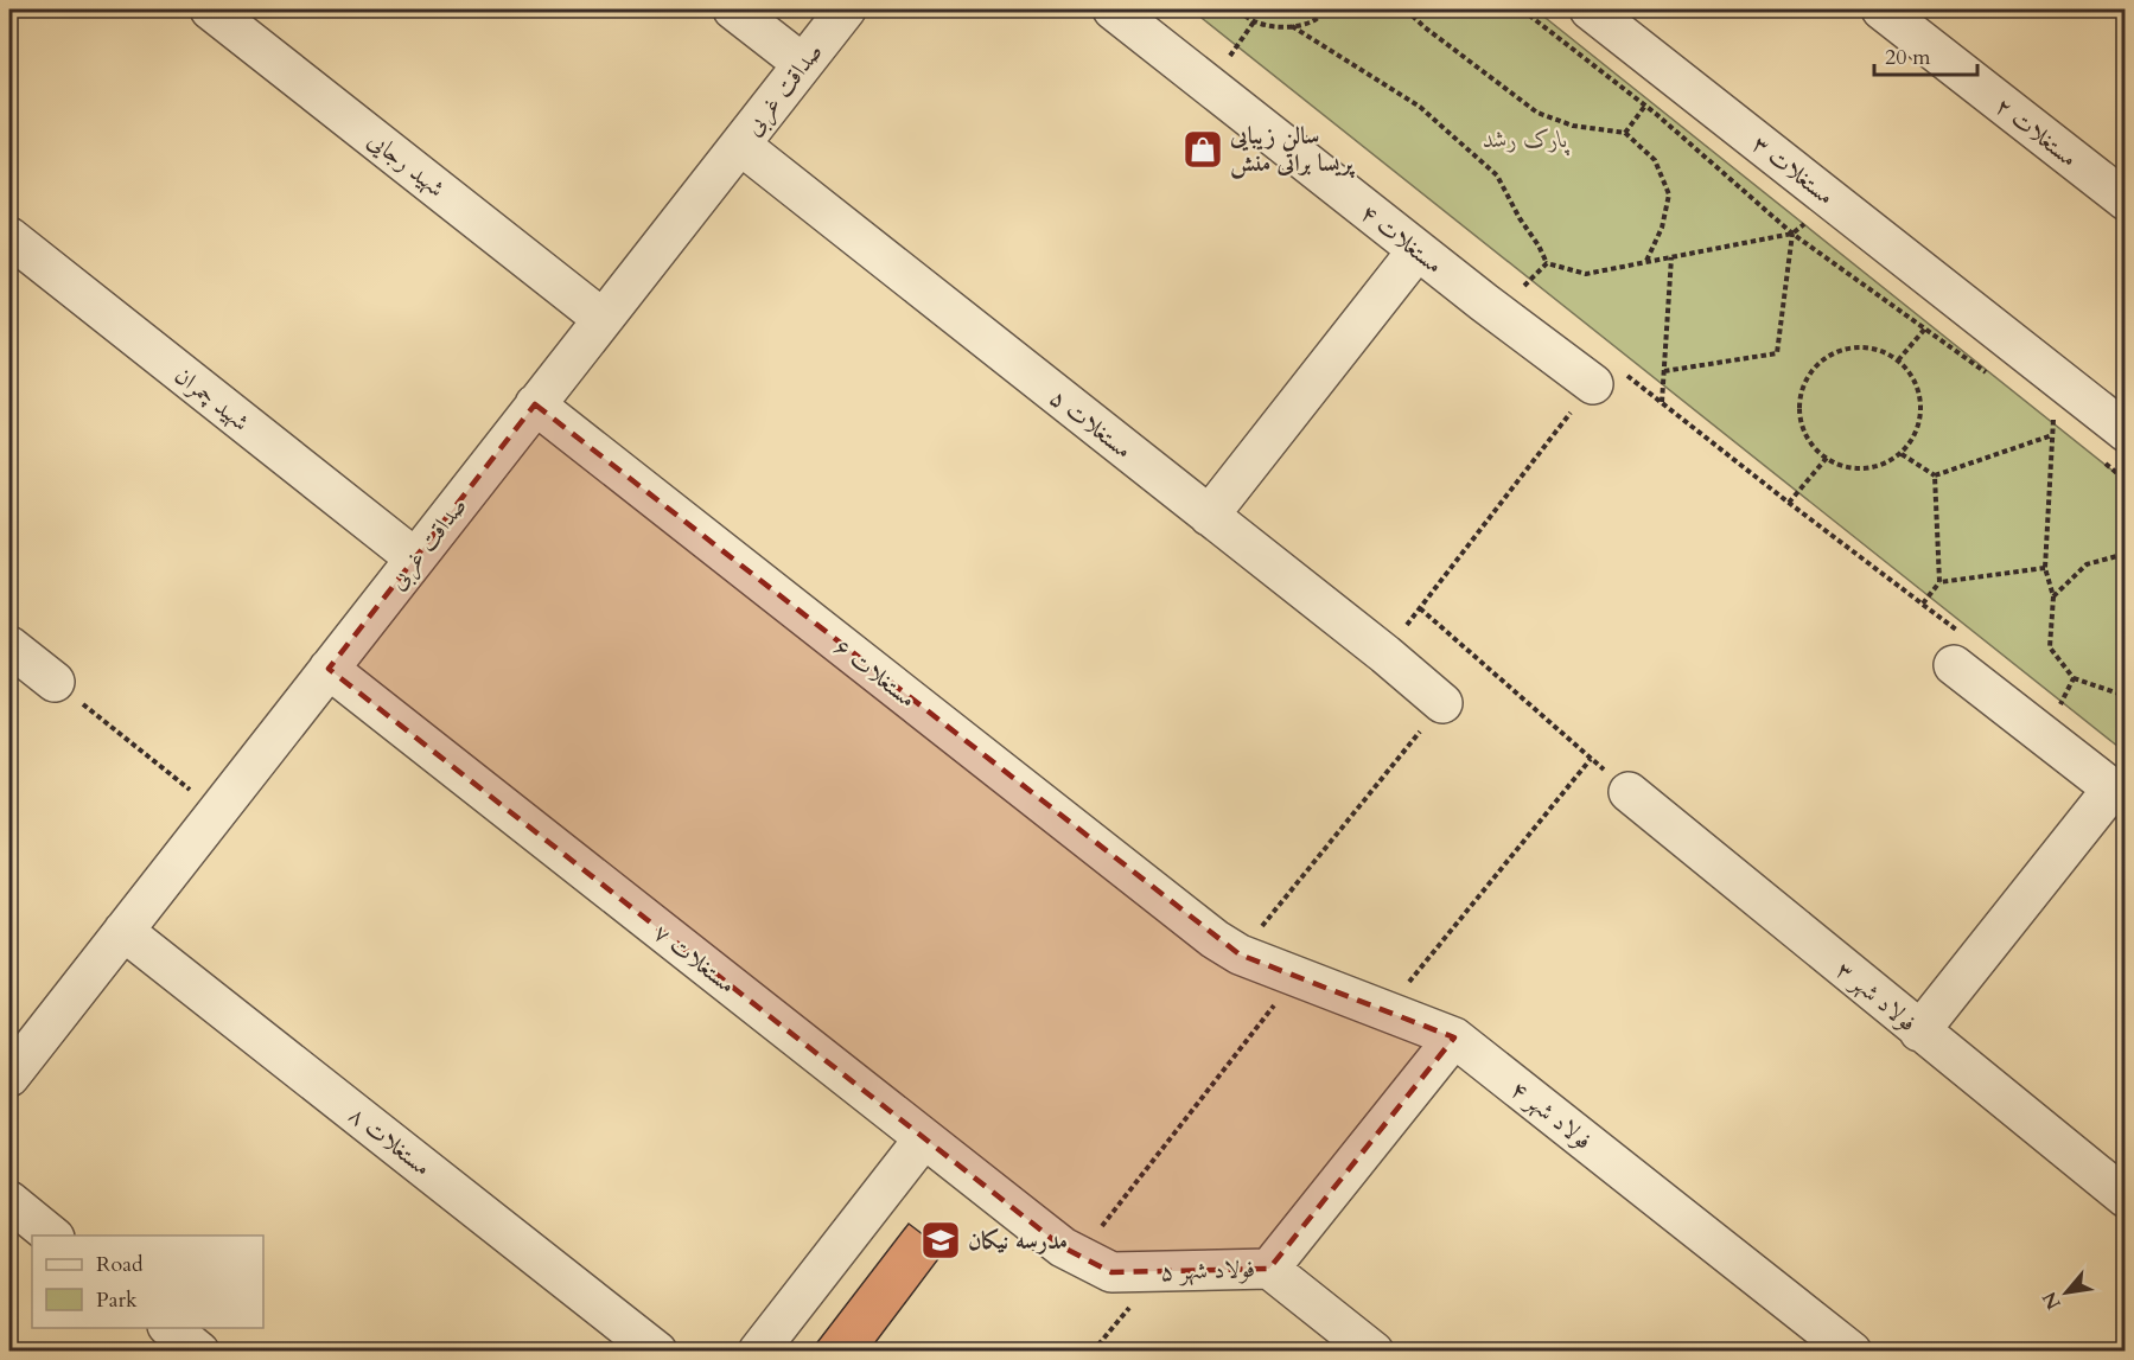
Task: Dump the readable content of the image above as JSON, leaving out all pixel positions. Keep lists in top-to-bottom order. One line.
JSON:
{"streets":{"street":["صداقت غربی","مستغلات ۲","شهید رجایی","مستغلات ۳","مستغلات ۴","شهید چمران","مستغلات ۵","مستغلات ۶","مستغلات ۷","فولاد شهر ۳","فولاد شهر ۴","مستغلات ۸","فولاد شهر ۵"]},"crossings":[["صداقت غربی","شهید رجایی"],["صداقت غربی","شهید چمران"],["صداقت غربی","مستغلات ۵"],["صداقت غربی","مستغلات ۶"],["صداقت غربی","مستغلات ۷"],["صداقت غربی","مستغلات ۸"],["مستغلات ۶","فولاد شهر ۴"],["مستغلات ۷","فولاد شهر ۵"]],"parks":["پارک رشد"],"places":{"shop":["سالن زیبایی پریسا براتی منش"],"school or university":["مدرسه نیکان"]},"legend":["Road","Park"],"scale_bar":"20 m","north":"bottom left"}
